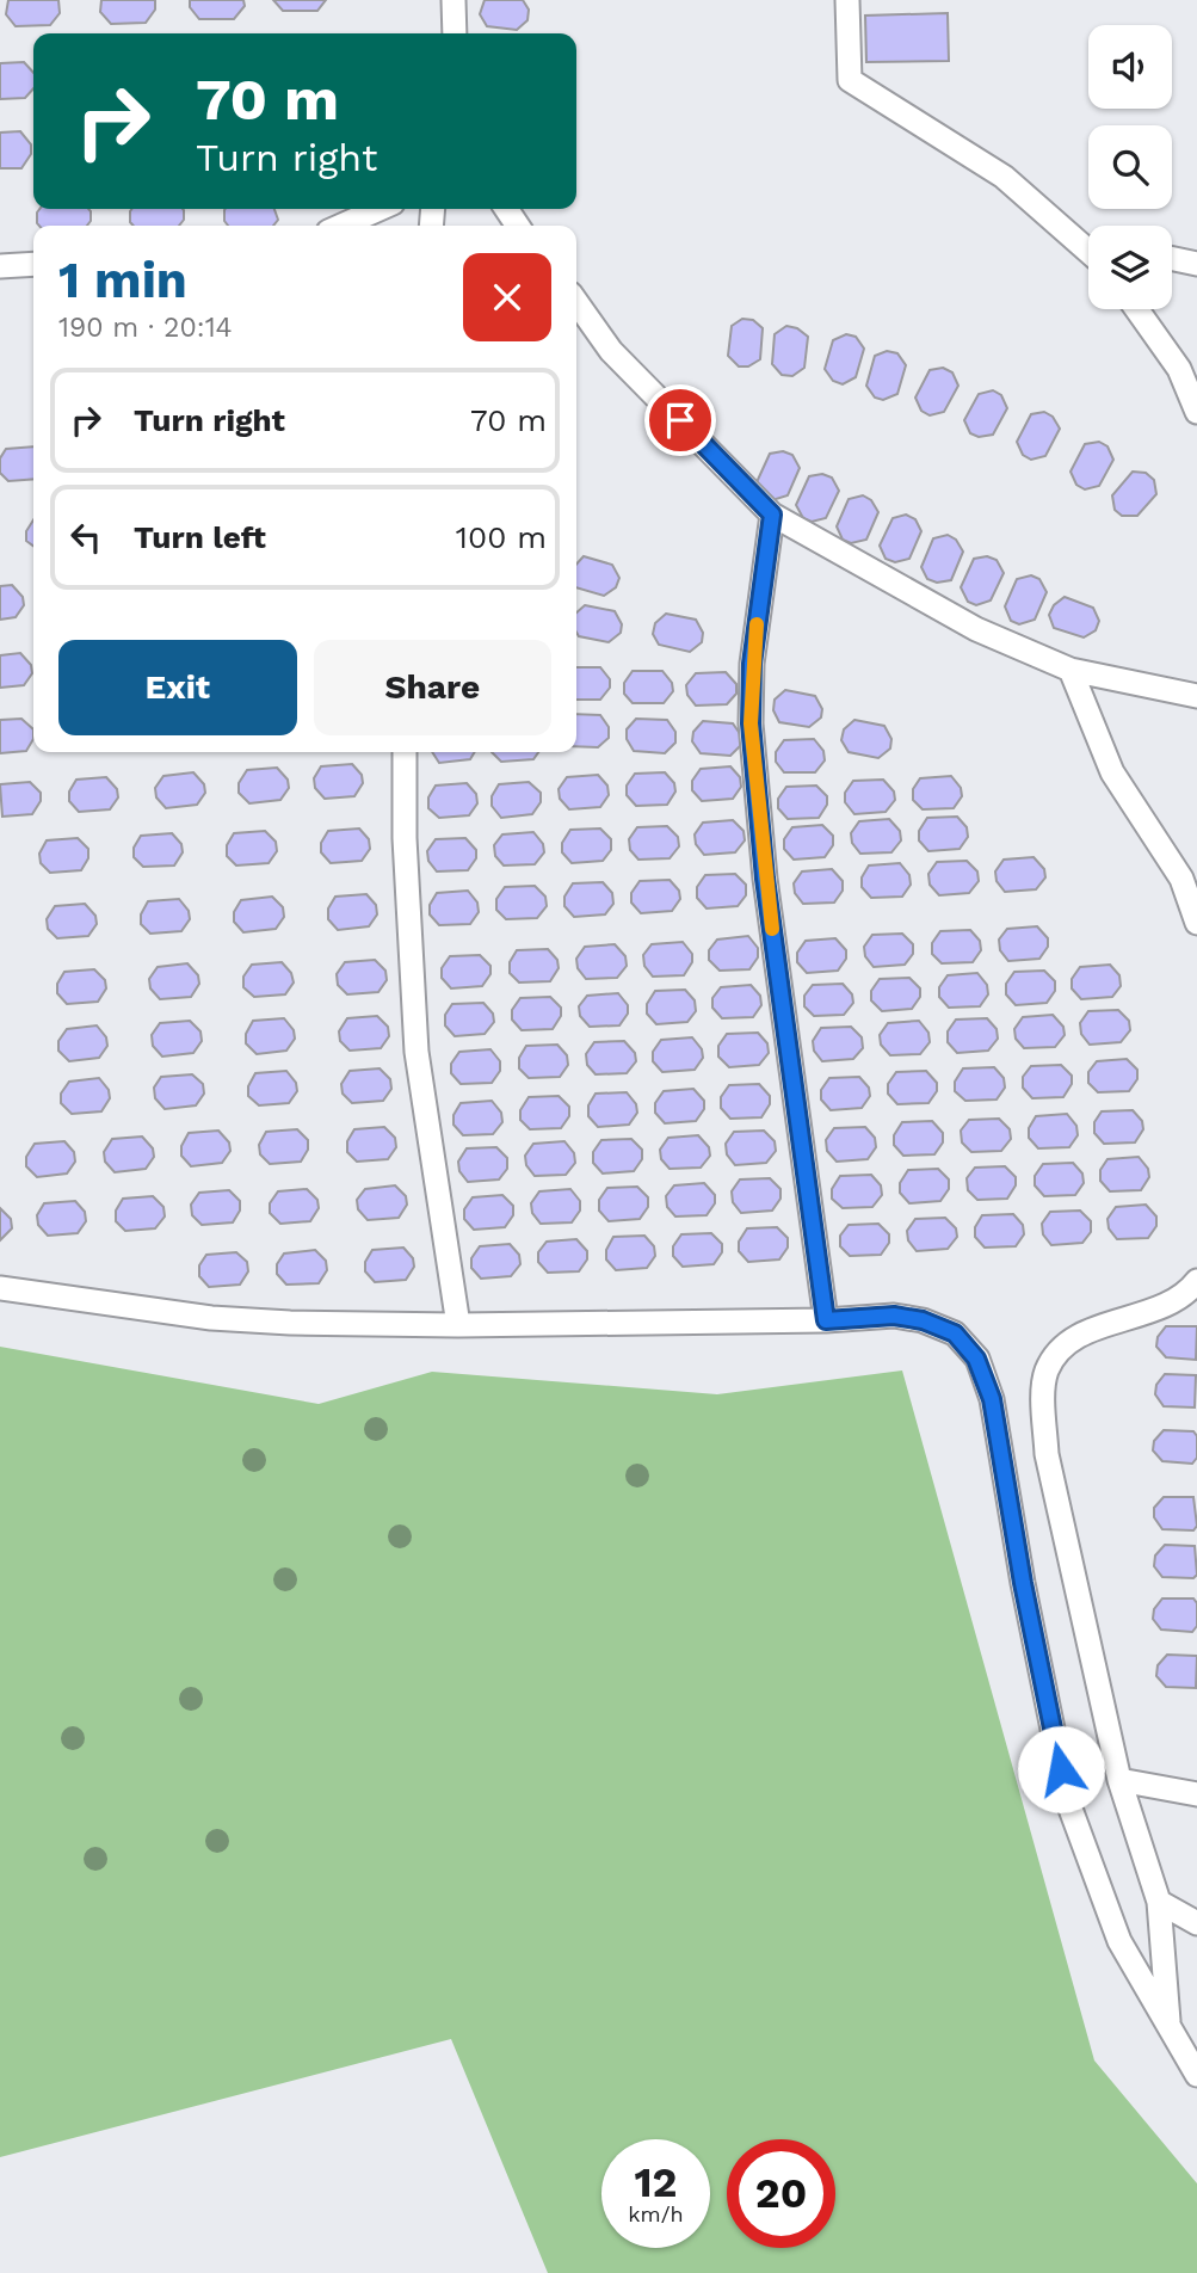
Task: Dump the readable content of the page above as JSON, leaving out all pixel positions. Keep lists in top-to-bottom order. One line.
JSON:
{"page":{"turn":["70 m","Turn right"],"heading":["1 min","190 m · 20:14"],"list":[{"name":"Turn right","value":"70 m"},{"name":"Turn left","value":"100 m"}],"buttons":["Exit","Share"],"speed":"12 km/h","limit":"20"}}
